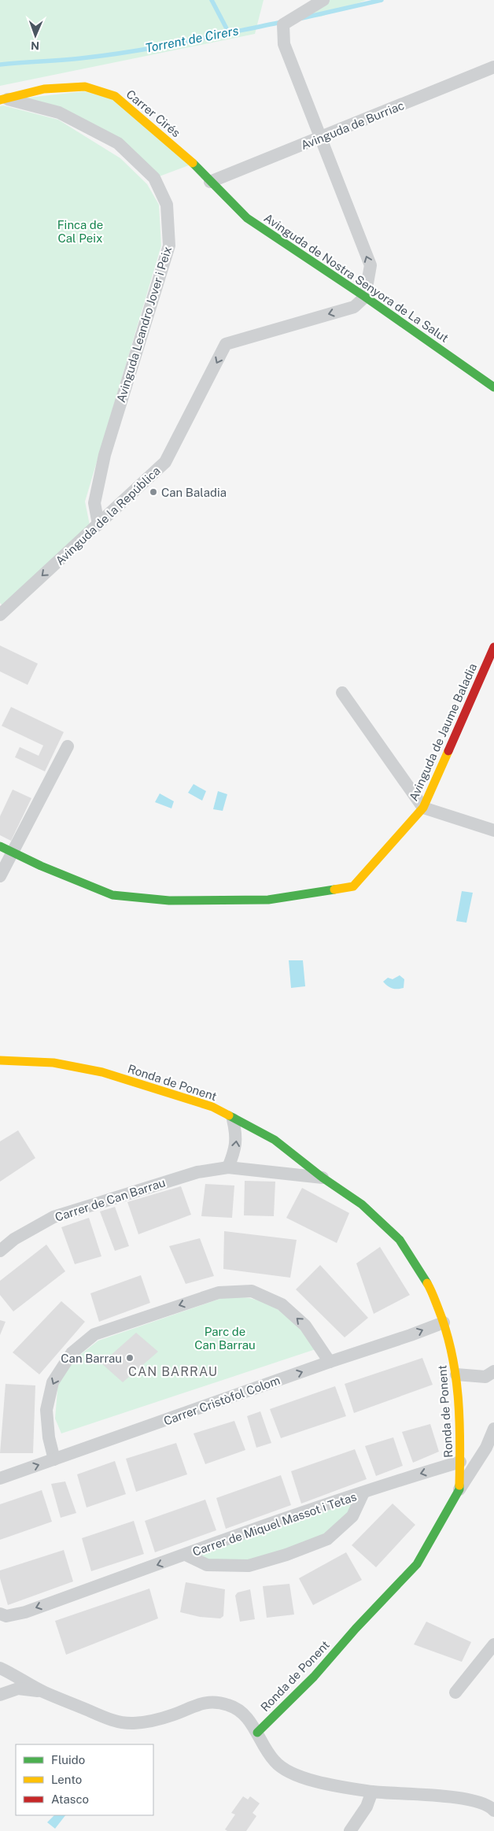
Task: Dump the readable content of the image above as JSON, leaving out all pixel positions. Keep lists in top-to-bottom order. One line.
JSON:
{"streets":{"street":["Carrer Cirés","Avinguda de Burriac","Avinguda de Nostra Senyora de La Salut","Avinguda Leandro Jover i Peix","Avinguda de la República","Avinguda de Jaume Baladia","Ronda de Ponent","Carrer de Can Barrau","Carrer Cristòfol Colom","Carrer de Miquel Massot i Tetas"]},"crossings":[["Carrer Cirés","Avinguda de Burriac"],["Carrer Cirés","Avinguda de Nostra Senyora de La Salut"],["Carrer Cirés","Avinguda Leandro Jover i Peix"],["Avinguda de Burriac","Avinguda de Nostra Senyora de La Salut"],["Avinguda de Nostra Senyora de La Salut","Avinguda de la República"],["Avinguda Leandro Jover i Peix","Avinguda de la República"],["Ronda de Ponent","Carrer de Can Barrau"],["Ronda de Ponent","Carrer Cristòfol Colom"],["Ronda de Ponent","Carrer de Miquel Massot i Tetas"]],"one_way":["Avinguda de la República","Carrer Cristòfol Colom","Carrer de Miquel Massot i Tetas"],"districts":["CAN BARRAU"],"water":["Torrent de Cirers"],"parks":["Finca de Cal Peix","Parc de Can Barrau"],"places":["Can Baladia","Can Barrau"],"legend":["Fluido","Lento","Atasco"],"north":"bottom"}
